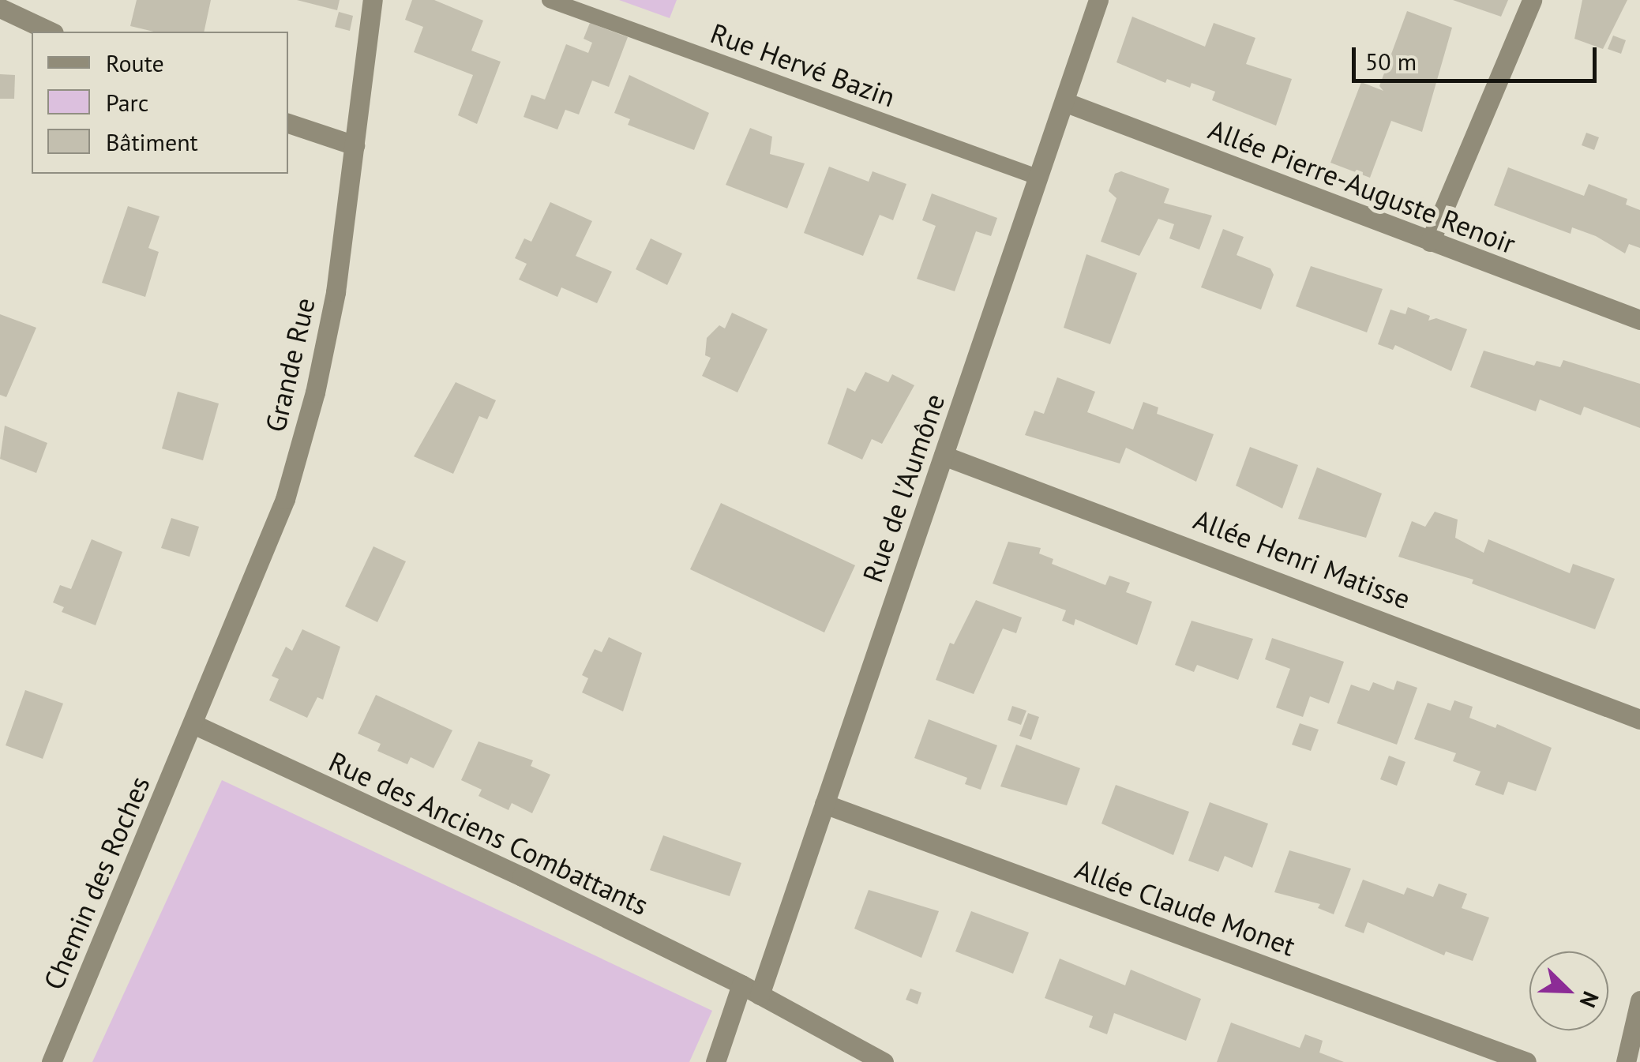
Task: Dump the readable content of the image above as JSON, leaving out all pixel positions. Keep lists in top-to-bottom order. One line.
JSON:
{"streets":{"street":["Allée Pierre-Auguste Renoir","Grande Rue","Rue de l'Aumône","Allée Henri Matisse","Rue des Anciens Combattants","Chemin des Roches","Allée Claude Monet"],"lane":["Rue Hervé Bazin"]},"crossings":[["Rue Hervé Bazin","Rue de l'Aumône"],["Allée Pierre-Auguste Renoir","Rue de l'Aumône"],["Grande Rue","Rue des Anciens Combattants"],["Grande Rue","Chemin des Roches"],["Rue de l'Aumône","Allée Henri Matisse"],["Rue de l'Aumône","Rue des Anciens Combattants"],["Rue de l'Aumône","Allée Claude Monet"],["Rue des Anciens Combattants","Chemin des Roches"]],"legend":["Route","Parc","Bâtiment"],"scale_bar":"50 m","north":"bottom right"}
